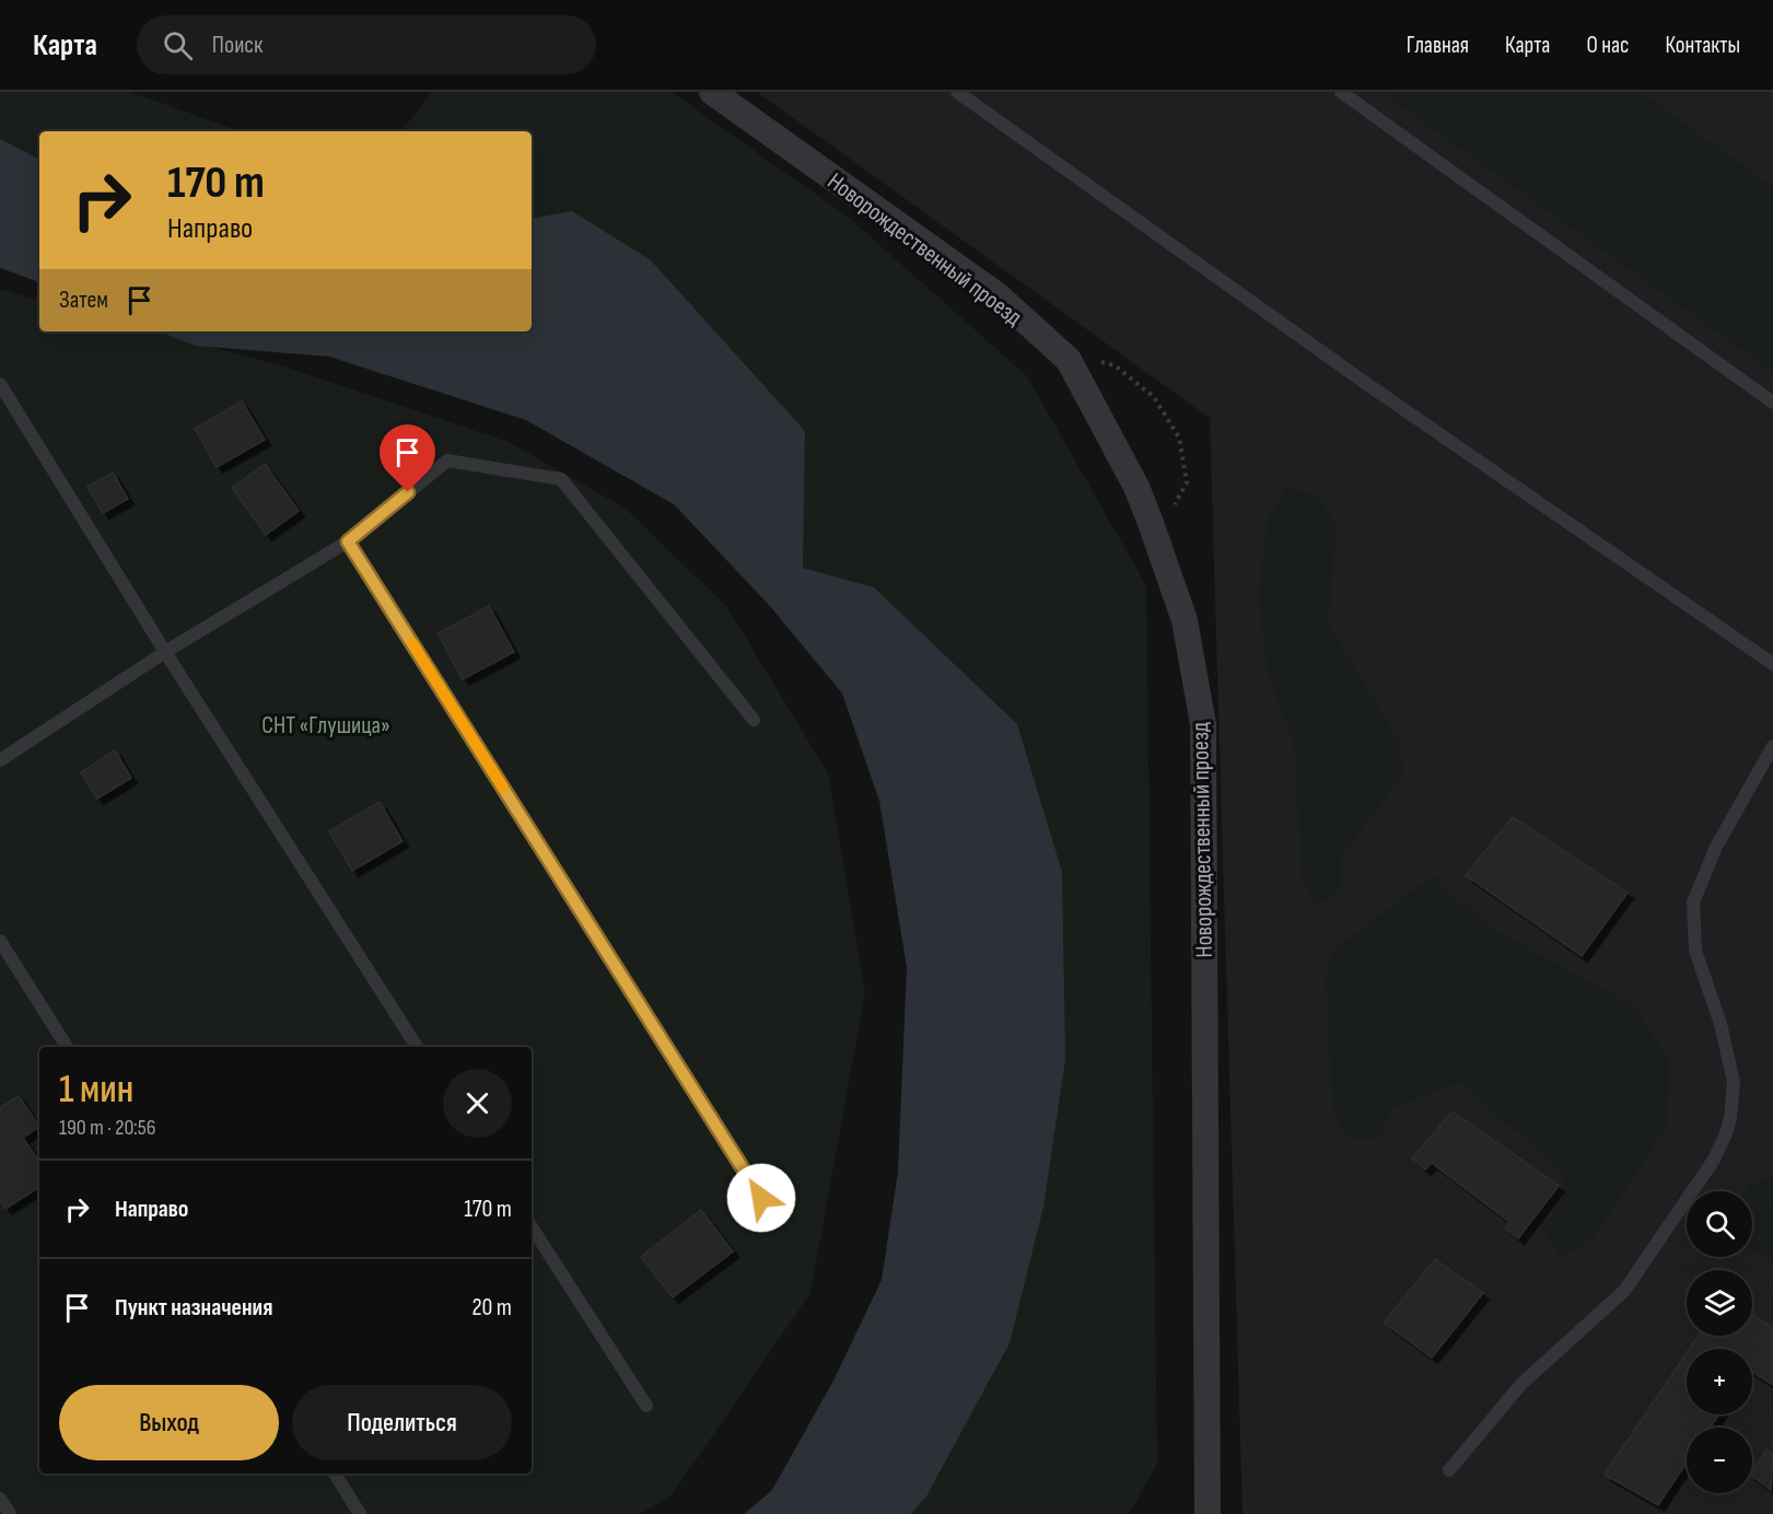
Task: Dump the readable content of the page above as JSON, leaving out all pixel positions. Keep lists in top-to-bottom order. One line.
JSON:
{"streets":{"street":["Новорождественный проезд"]},"parks":["СНТ «Глушица»"],"page":{"header":"Карта","search":"Поиск","nav":["Главная","Карта","О нас","Контакты"],"turn":["170 m","Направо"],"then":"Затем","heading":["1 мин","190 m · 20:56"],"list":[{"name":"Направо","value":"170 m"},{"name":"Пункт назначения","value":"20 m"}],"map_buttons":["+","−"],"buttons":["Выход","Поделиться"]}}
